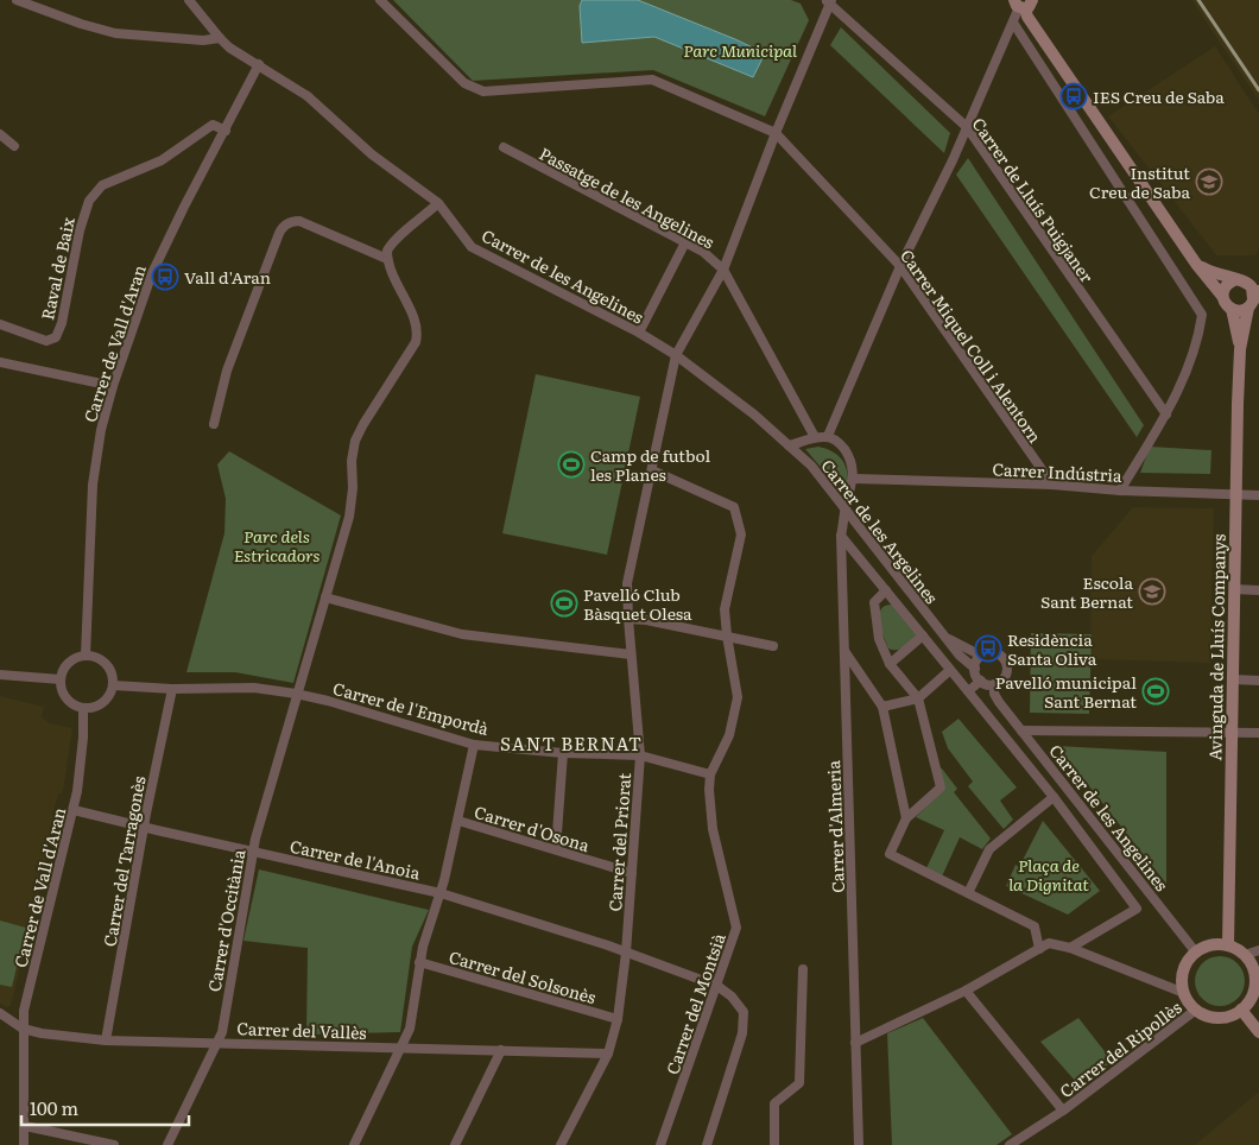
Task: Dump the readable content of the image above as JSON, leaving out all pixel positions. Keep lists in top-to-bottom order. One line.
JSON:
{"streets":{"street":["Passatge de les Angelines","Carrer de Lluís Puigjaner","Raval de Baix","Carrer de les Angelines","Carrer de Vall d'Aran","Carrer Miquel Coll i Alentorn","Carrer Indústria","Carrer de les Argelines","Avinguda de Lluís Companys","Carrer de l'Empordà","Carrer d'Almeria","Carrer d'Osona","Carrer del Priorat","Carrer de l'Anoia","Carrer del Tarragonès","Carrer d'Occitània","Carrer del Solsonès","Carrer del Montsià","Carrer del Vallès","Carrer del Ripollès"]},"crossings":[["Passatge de les Angelines","Carrer del Priorat"],["Carrer de Lluís Puigjaner","Carrer del Priorat"],["Raval de Baix","Carrer de Vall d'Aran"],["Carrer de les Angelines","Carrer de Vall d'Aran"],["Carrer de les Angelines","Carrer de les Argelines"],["Carrer de les Angelines","Avinguda de Lluís Companys"],["Carrer de les Angelines","Carrer d'Almeria"],["Carrer de les Angelines","Carrer del Priorat"],["Carrer de les Angelines","Carrer del Ripollès"],["Carrer de Vall d'Aran","Carrer de l'Empordà"],["Carrer de Vall d'Aran","Carrer de l'Anoia"],["Carrer de Vall d'Aran","Carrer del Vallès"],["Carrer Miquel Coll i Alentorn","Carrer Indústria"],["Carrer Miquel Coll i Alentorn","Carrer del Priorat"],["Carrer Indústria","Avinguda de Lluís Companys"],["Carrer Indústria","Carrer d'Almeria"],["Carrer de les Argelines","Carrer d'Almeria"],["Avinguda de Lluís Companys","Carrer del Ripollès"],["Carrer de l'Empordà","Carrer del Priorat"],["Carrer de l'Empordà","Carrer del Tarragonès"],["Carrer de l'Empordà","Carrer d'Occitània"],["Carrer de l'Empordà","Carrer del Montsià"],["Carrer d'Osona","Carrer del Priorat"],["Carrer del Priorat","Carrer de l'Anoia"],["Carrer del Priorat","Carrer del Solsonès"],["Carrer del Priorat","Carrer del Montsià"],["Carrer del Priorat","Carrer del Vallès"],["Carrer de l'Anoia","Carrer del Tarragonès"],["Carrer de l'Anoia","Carrer d'Occitània"],["Carrer del Tarragonès","Carrer del Vallès"],["Carrer d'Occitània","Carrer del Vallès"]],"districts":["SANT BERNAT"],"parks":["Parc Municipal","Parc dels Estricadors","Plaça de la Dignitat"],"places":{"bus stop":["IES Creu de Saba","Vall d'Aran","Residència Santa Oliva"],"school or university":["Institut Creu de Saba","Escola Sant Bernat"],"sports":["Camp de futbol les Planes","Pavelló Club Bàsquet Olesa","Pavelló municipal Sant Bernat"]},"scale_bar":"100 m"}
